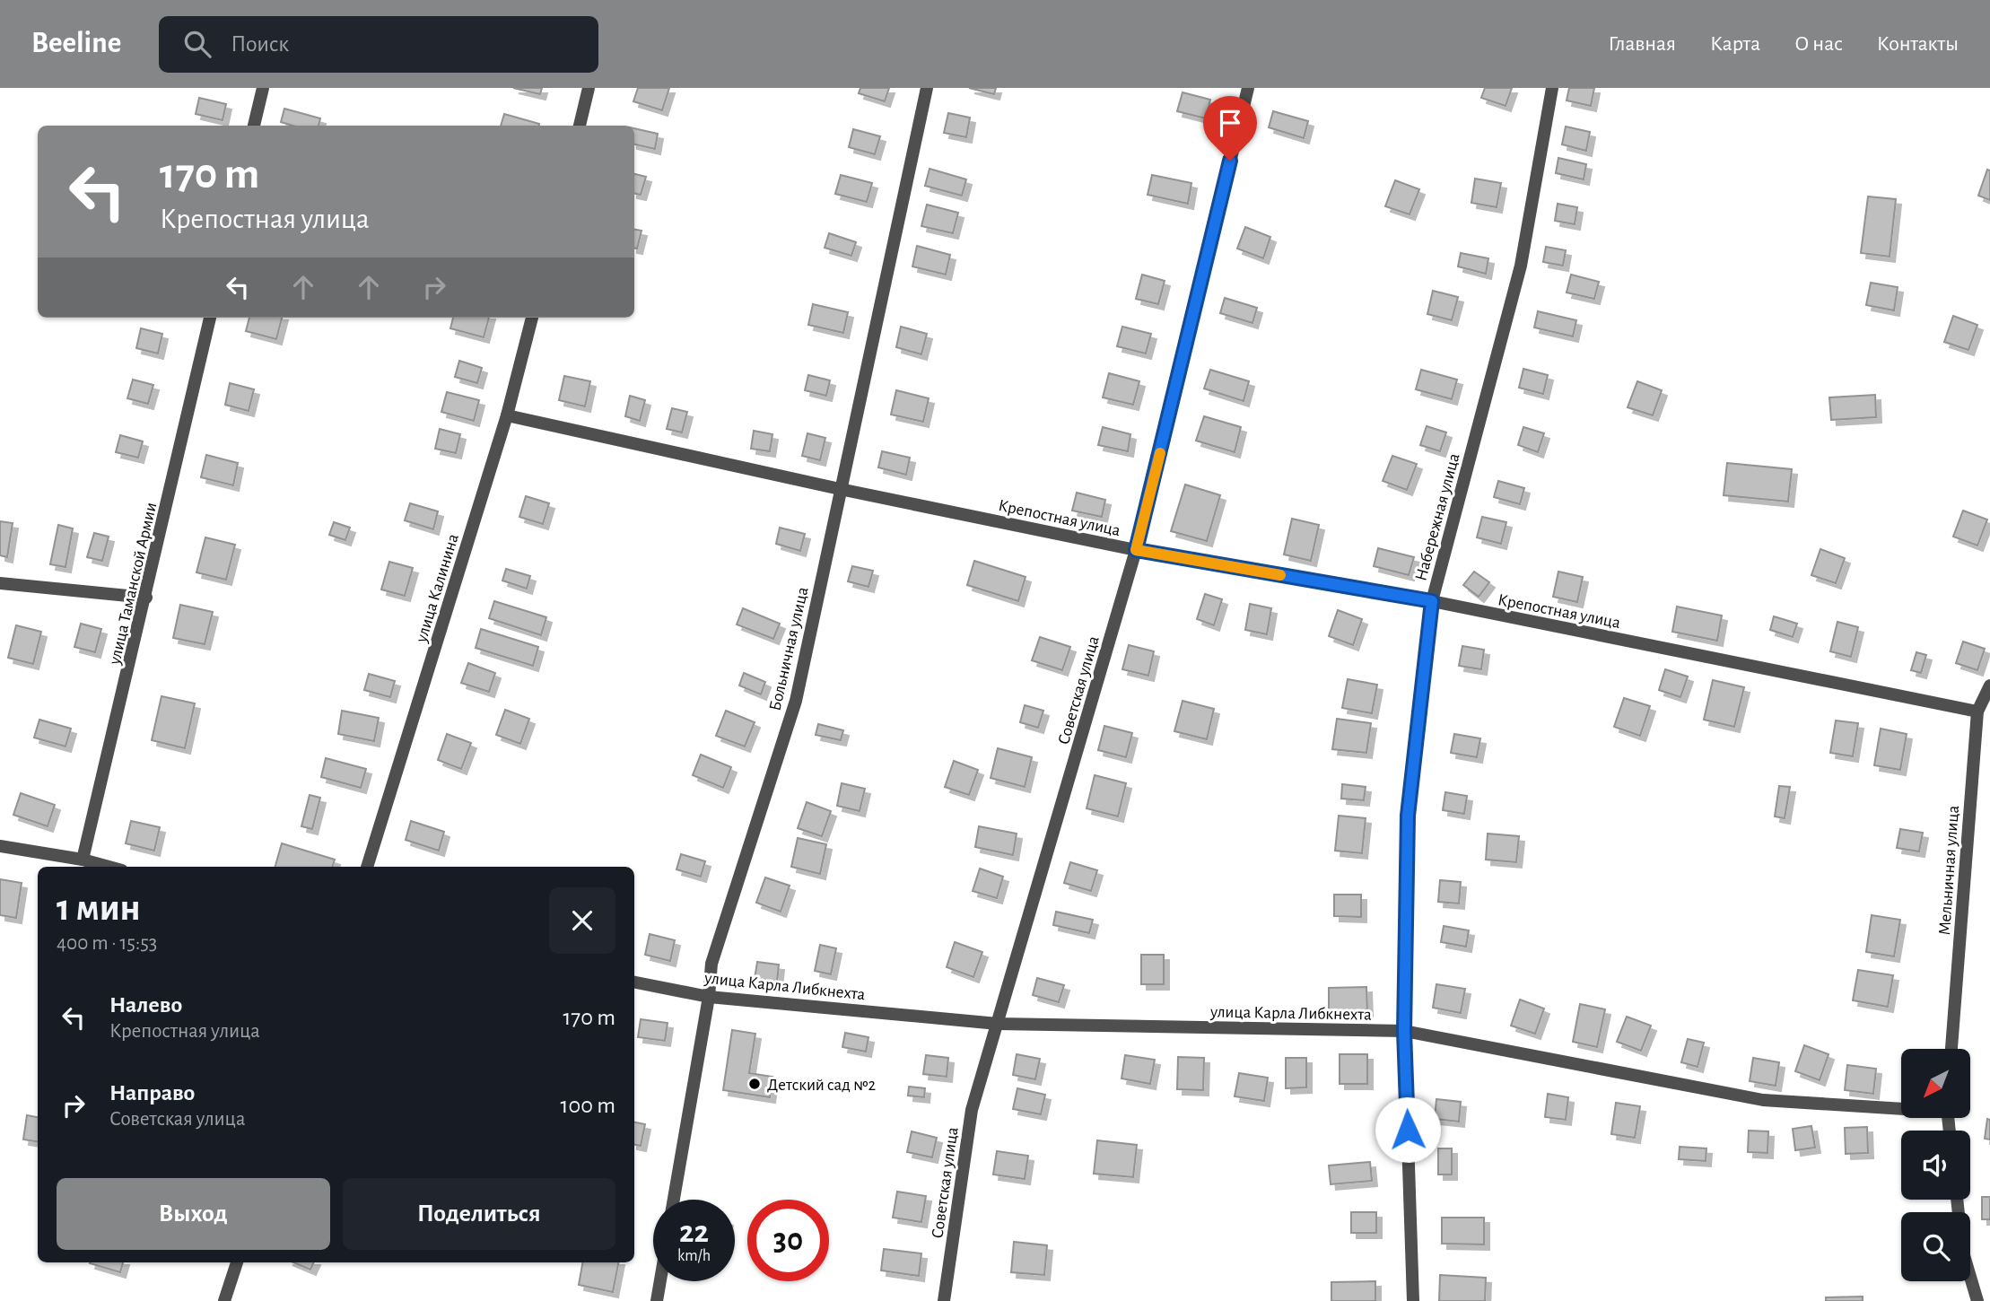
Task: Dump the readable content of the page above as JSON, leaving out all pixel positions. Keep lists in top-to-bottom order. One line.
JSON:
{"streets":{"street":["Крепостная улица","Набережная улица","улица Таманской Армии","улица Калинина","Больничная улица","Советская улица","Мельничная улица","улица Карла Либкнехта"]},"crossings":[["Крепостная улица","Набережная улица"],["Крепостная улица","улица Калинина"],["Крепостная улица","Больничная улица"],["Крепостная улица","Советская улица"],["Крепостная улица","Мельничная улица"],["Набережная улица","улица Карла Либкнехта"],["Больничная улица","улица Карла Либкнехта"],["Советская улица","улица Карла Либкнехта"]],"places":["Детский сад №2"],"north":"bottom left","page":{"header":"Beeline","search":"Поиск","nav":["Главная","Карта","О нас","Контакты"],"turn":["170 m","Крепостная улица"],"heading":["1 мин","400 m · 15:53"],"list":[{"name":"Налево","note":"Крепостная улица","value":"170 m"},{"name":"Направо","note":"Советская улица","value":"100 m"}],"buttons":["Выход","Поделиться"],"speed":"22 km/h","limit":"30"}}
